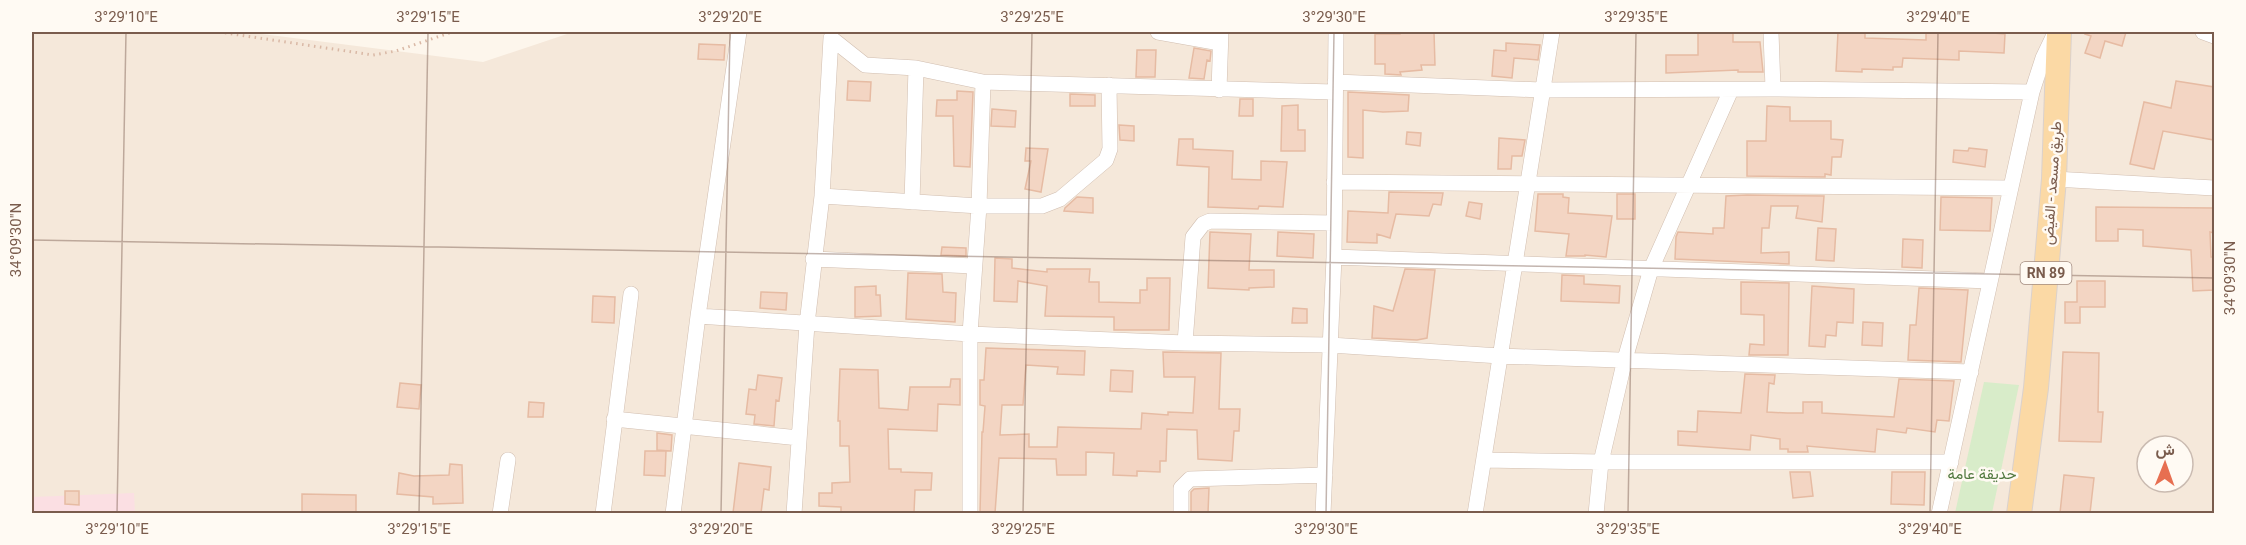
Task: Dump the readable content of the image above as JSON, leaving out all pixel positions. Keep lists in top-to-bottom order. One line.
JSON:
{"streets":{"main road":["طريق مسعد - الفيض","RN 89"]},"parks":["حديقة عامة"],"north":"top","coordinates":["3°29'10\"E","3°29'15\"E","3°29'20\"E","3°29'25\"E","3°29'30\"E","3°29'35\"E","3°29'40\"E","34°09'30\"N"]}
